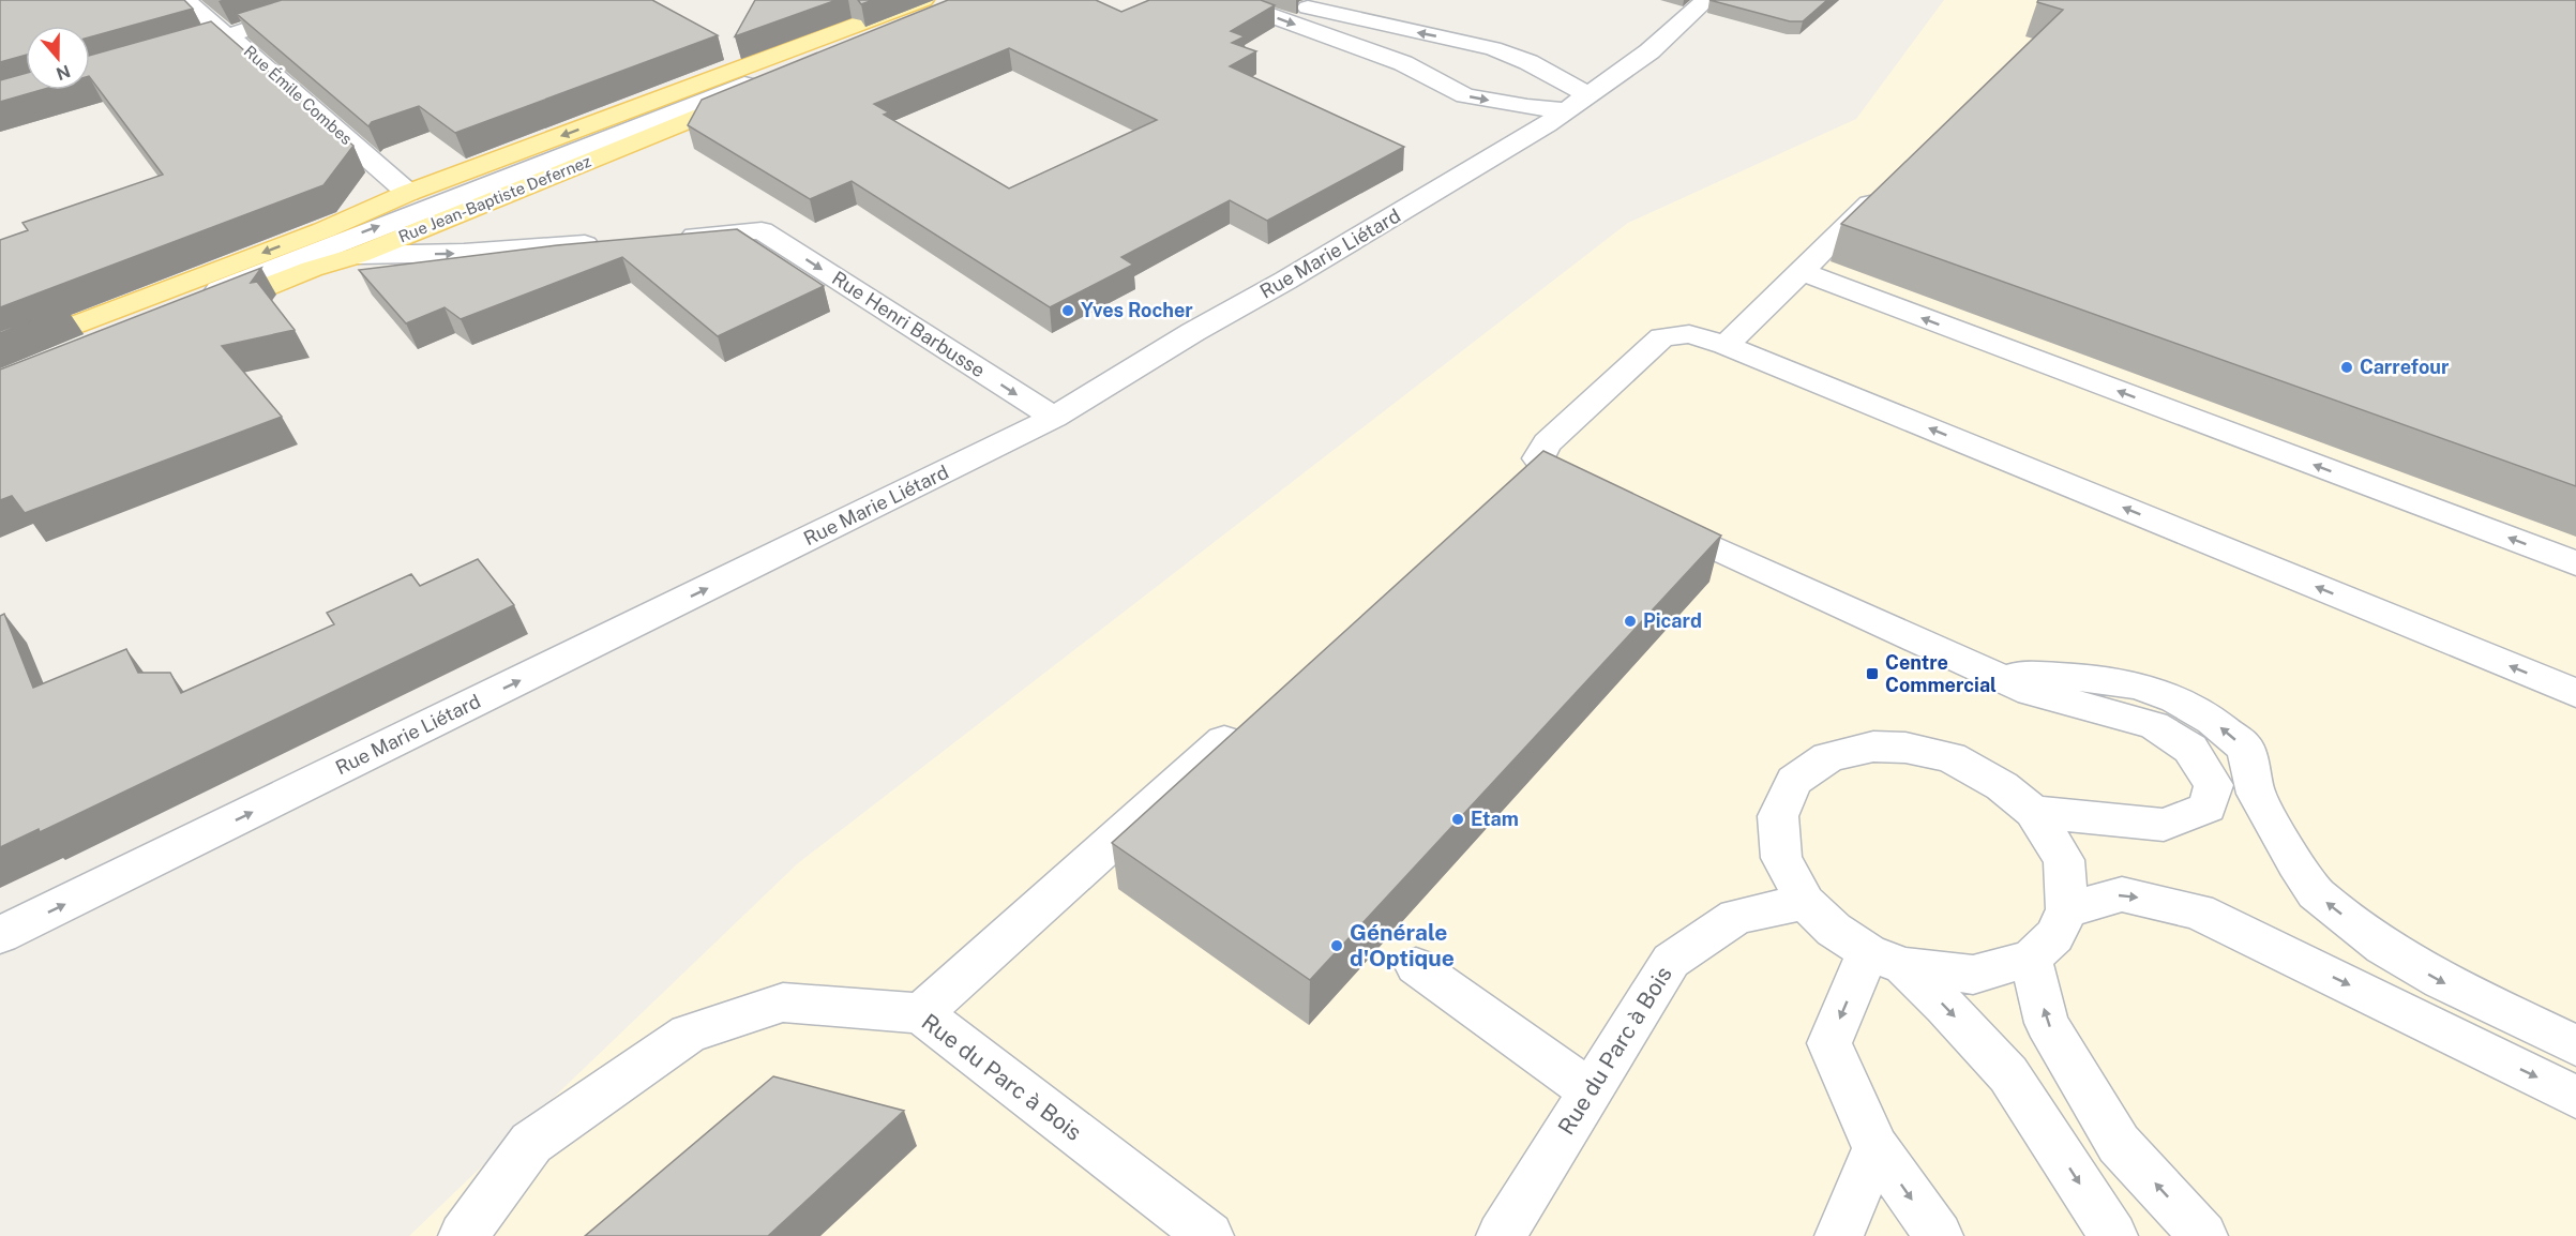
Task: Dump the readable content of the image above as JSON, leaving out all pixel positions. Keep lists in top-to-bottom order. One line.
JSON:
{"streets":{"main road":["Rue Jean-Baptiste Defernez"],"street":["Rue Émile Combes","Rue Marie Liétard","Rue Henri Barbusse","Rue du Parc à Bois"]},"crossings":[["Rue Émile Combes","Rue Jean-Baptiste Defernez"],["Rue Marie Liétard","Rue Henri Barbusse"]],"one_way":["Rue Marie Liétard","Rue Henri Barbusse"],"places":{"other":["Yves Rocher","Carrefour","Picard","Etam","Générale d'Optique"],"transit":["Centre Commercial"]},"north":"bottom"}
